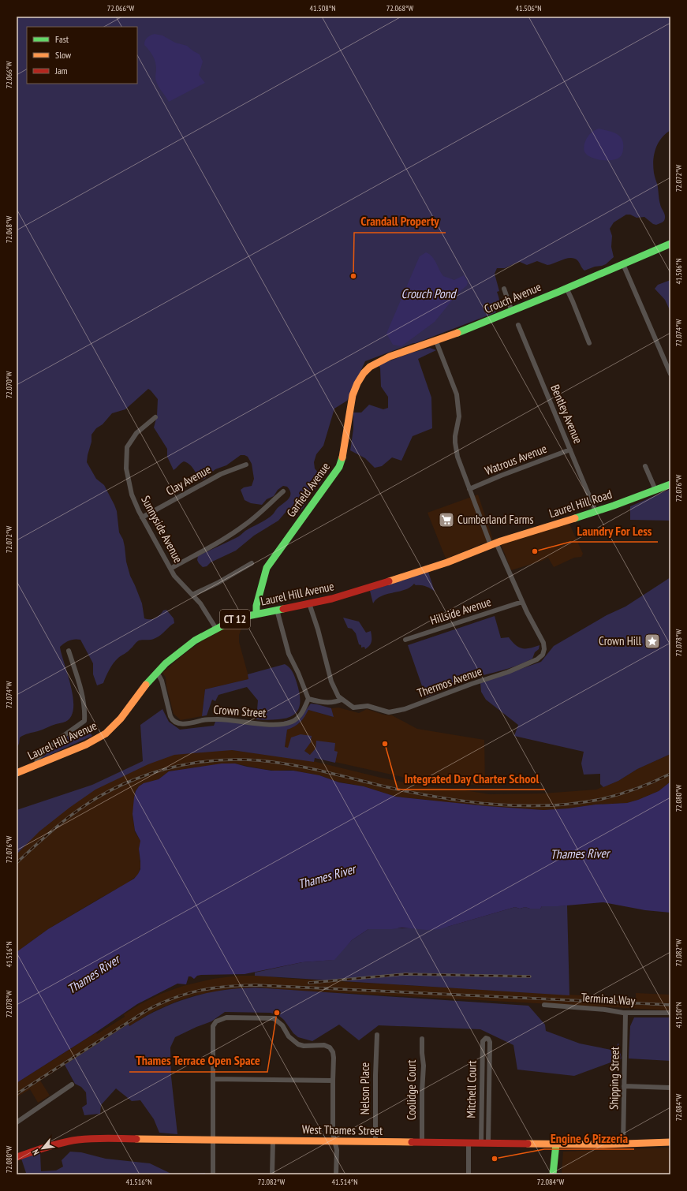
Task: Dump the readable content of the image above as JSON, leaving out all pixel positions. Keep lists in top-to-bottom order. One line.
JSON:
{"streets":{"main road":["Crouch Avenue","Garfield Avenue","Laurel Hill Road","Laurel Hill Avenue","CT 12","West Thames Street"],"street":["Bentley Avenue","Watrous Avenue","Clay Avenue","Sunnyside Avenue","Hillside Avenue","Thermos Avenue","Crown Street","Terminal Way","Shipping Street","Nelson Place","Mitchell Court","Coolidge Court"]},"crossings":[["Crouch Avenue","Garfield Avenue"],["Crouch Avenue","Thermos Avenue"],["Bentley Avenue","Watrous Avenue"],["Bentley Avenue","Laurel Hill Road"],["Watrous Avenue","Thermos Avenue"],["Clay Avenue","Sunnyside Avenue"],["Garfield Avenue","Laurel Hill Avenue"],["Laurel Hill Road","Laurel Hill Avenue"],["Laurel Hill Road","Thermos Avenue"],["Sunnyside Avenue","Laurel Hill Avenue"],["Laurel Hill Avenue","Thermos Avenue"],["Laurel Hill Avenue","Crown Street"],["Hillside Avenue","Thermos Avenue"],["Terminal Way","Shipping Street"],["Shipping Street","West Thames Street"],["Nelson Place","West Thames Street"],["Mitchell Court","West Thames Street"],["Coolidge Court","West Thames Street"]],"water":["Crouch Pond","Thames River"],"places":{"other":["Crandall Property","Laundry For Less","Integrated Day Charter School","Thames Terrace Open Space","Engine 6 Pizzeria"],"supermarket":["Cumberland Farms"],"place":["Crown Hill"]},"legend":["Fast","Slow","Jam"],"north":"bottom left","coordinates":["72.066°W","41.508°N","72.068°W","41.506°N","72.072°W","72.074°W","72.070°W","72.076°W","72.078°W","72.080°W","72.082°W","41.516°N","41.510°N","72.084°W","41.514°N"]}
